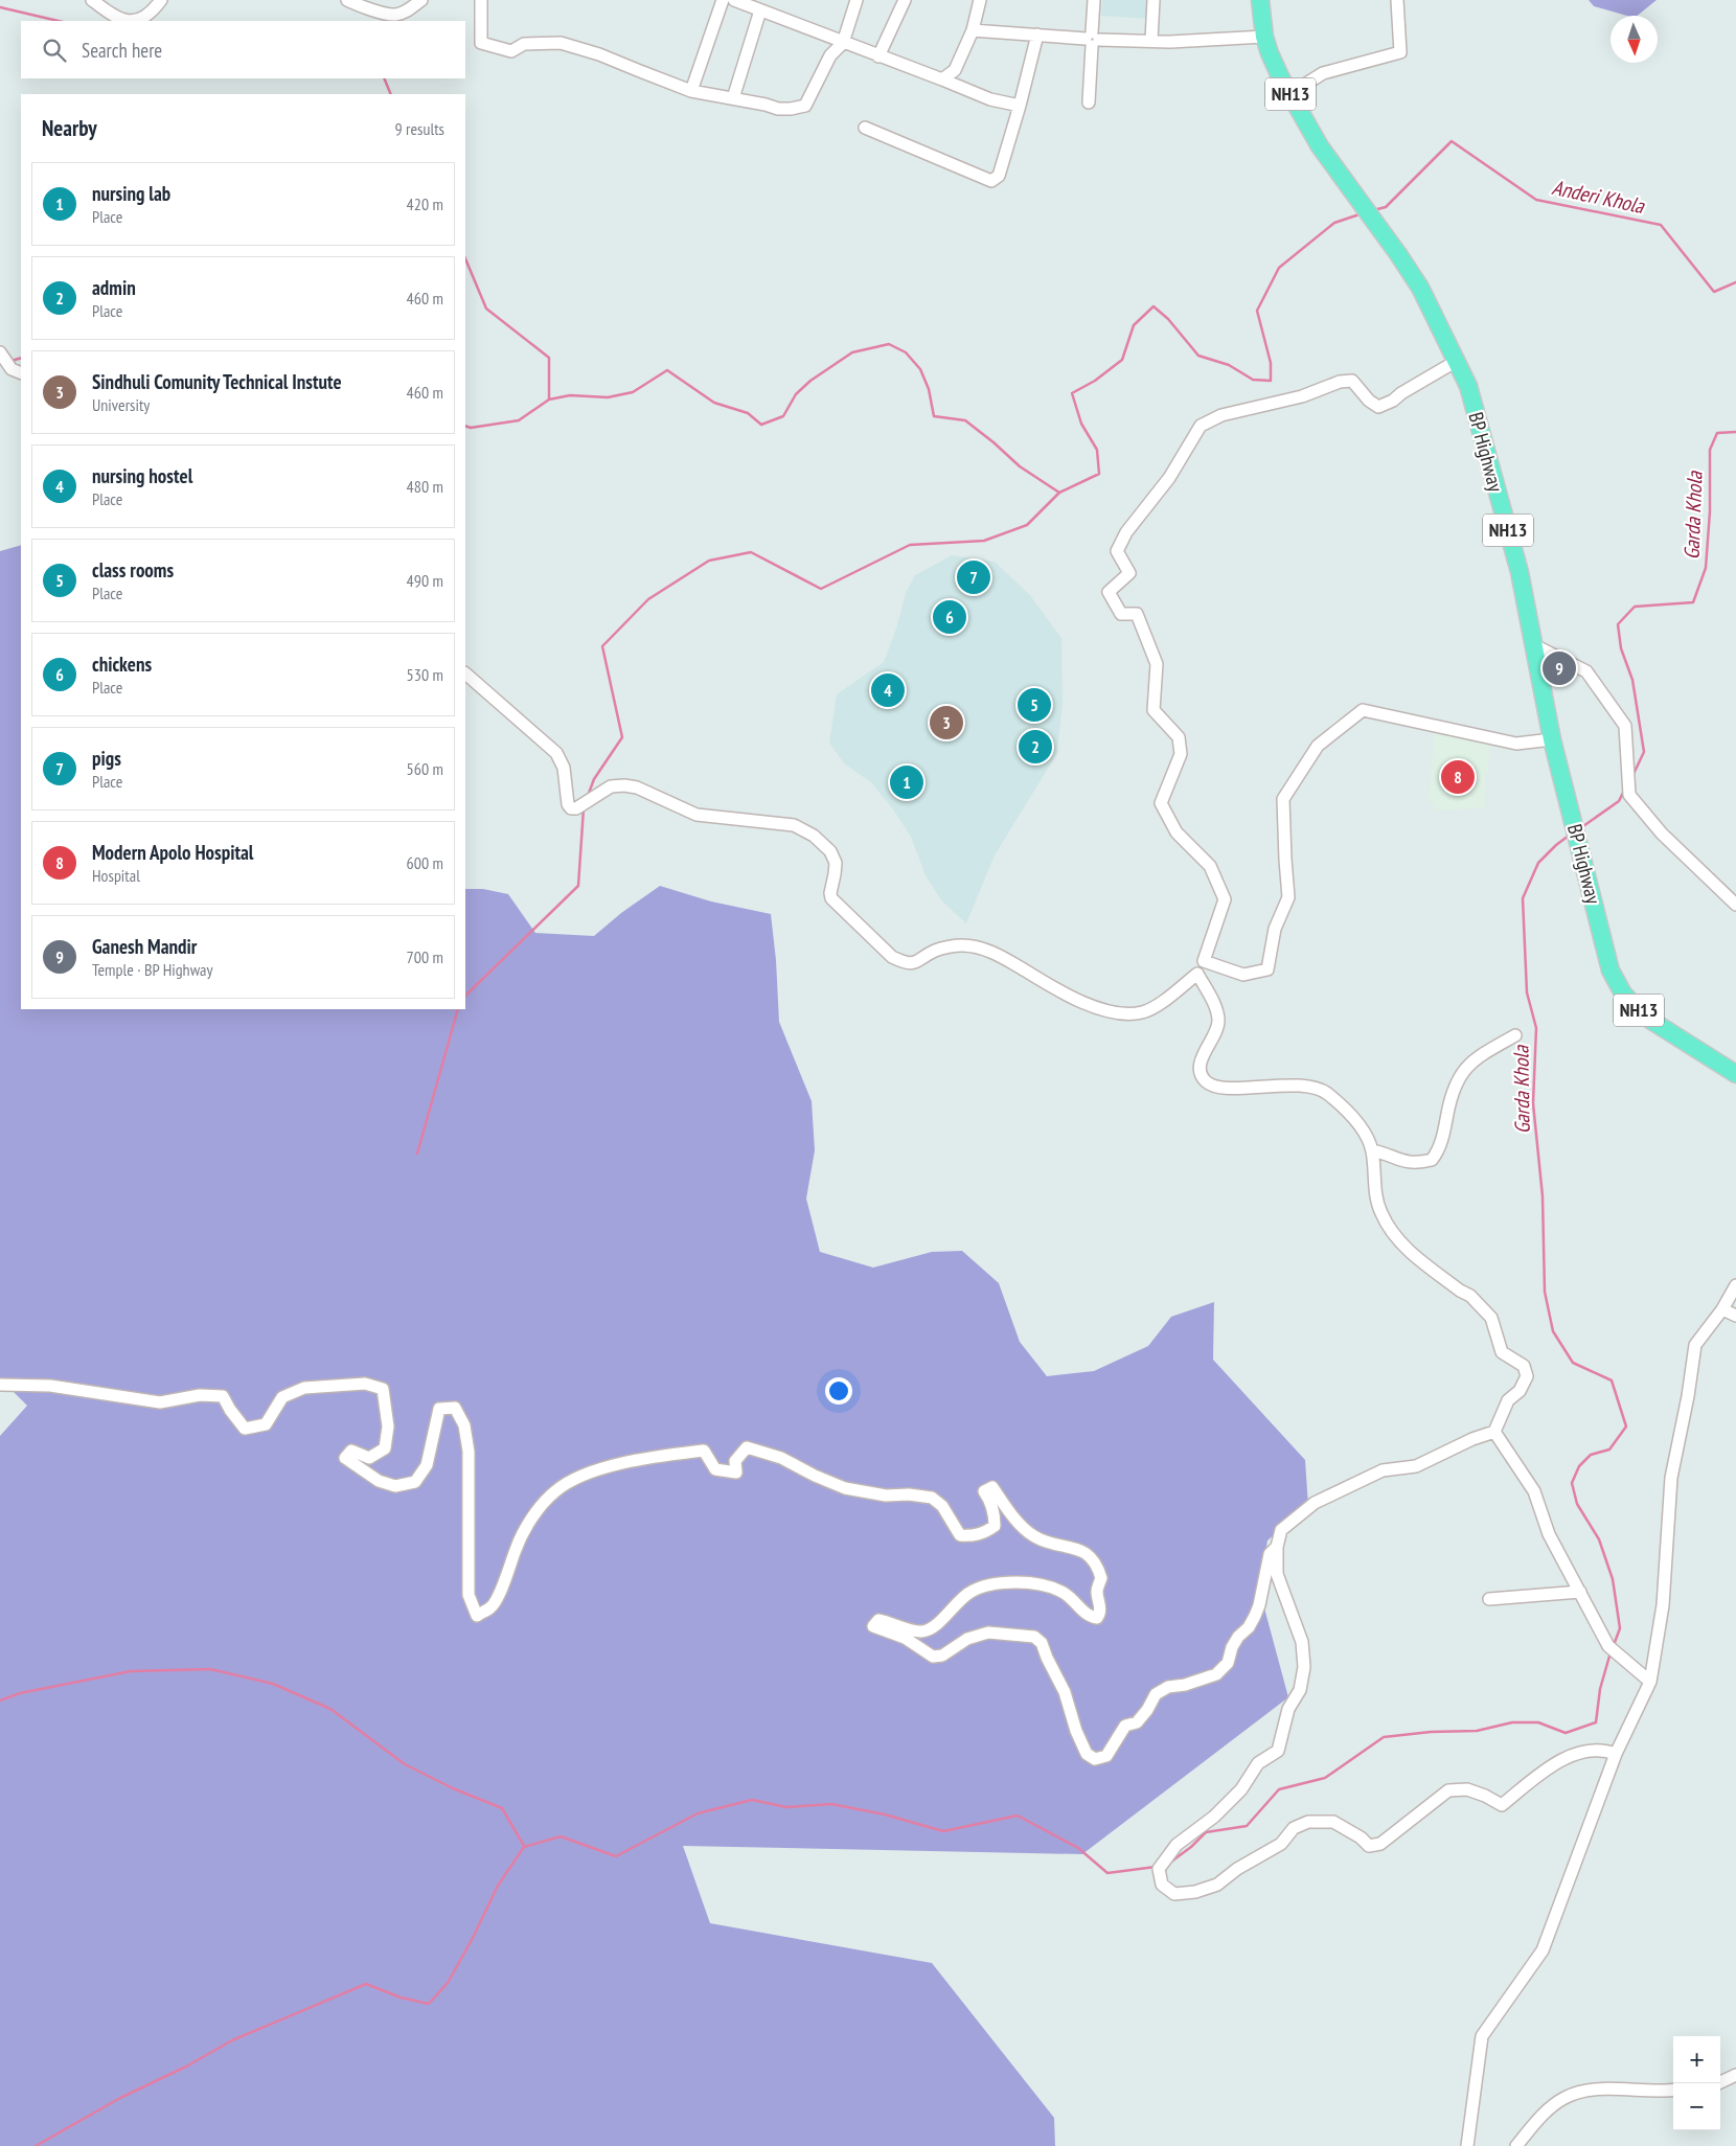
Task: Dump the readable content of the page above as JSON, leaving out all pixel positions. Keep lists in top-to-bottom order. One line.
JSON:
{"streets":{"highway":["NH13","BP Highway"]},"water":["Anderi Khola","Garda Khola"],"north":"bottom","page":{"search":"Search here","heading":["Nearby","9 results"],"list":[{"mark":"1","name":"nursing lab","note":"Place","value":"420 m"},{"mark":"2","name":"admin","note":"Place","value":"460 m"},{"mark":"3","name":"Sindhuli Comunity Technical Instute","note":"University","value":"460 m"},{"mark":"4","name":"nursing hostel","note":"Place","value":"480 m"},{"mark":"5","name":"class rooms","note":"Place","value":"490 m"},{"mark":"6","name":"chickens","note":"Place","value":"530 m"},{"mark":"7","name":"pigs","note":"Place","value":"560 m"},{"mark":"8","name":"Modern Apolo Hospital","note":"Hospital","value":"600 m"},{"mark":"9","name":"Ganesh Mandir","note":"Temple · BP Highway","value":"700 m"}],"pins":["7","6","9","4","5","3","2","8","1"],"map_buttons":["+","−"]}}
